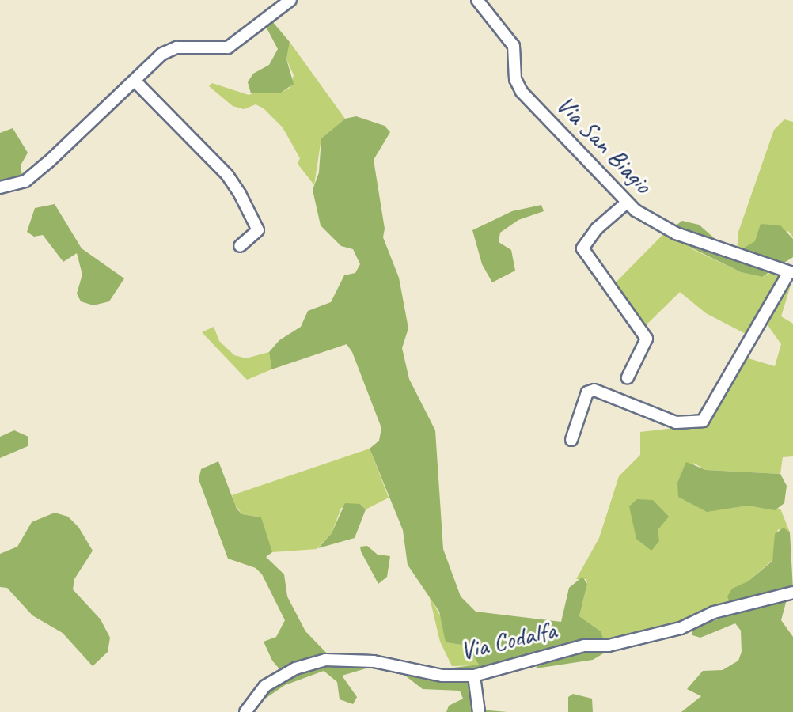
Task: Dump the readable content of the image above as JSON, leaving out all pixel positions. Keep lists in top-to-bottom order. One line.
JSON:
{"streets":{"street":["Via San Biagio","Via Codalfa"]}}
